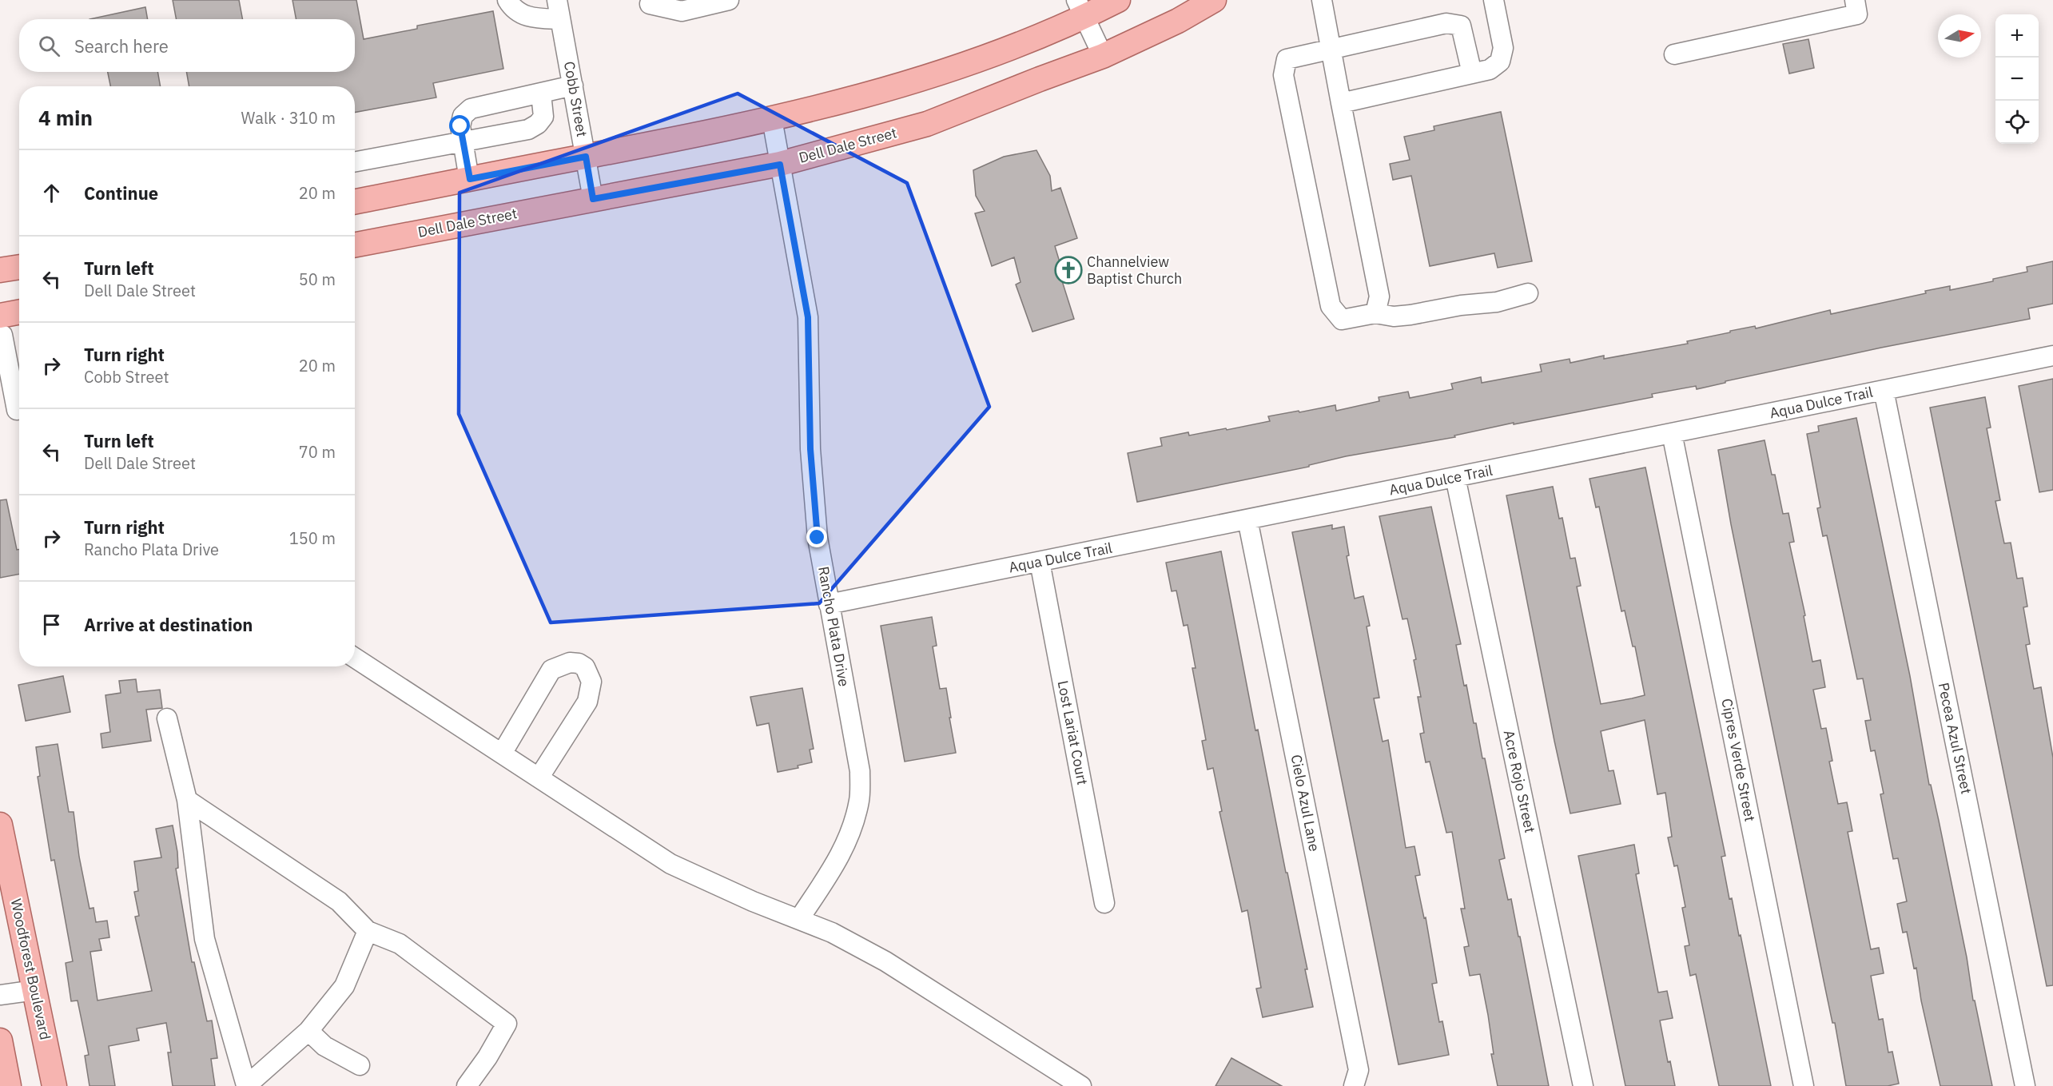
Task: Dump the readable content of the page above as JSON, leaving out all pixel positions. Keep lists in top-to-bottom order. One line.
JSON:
{"streets":{"main road":["Dell Dale Street","Woodforest Boulevard"],"street":["Cobb Street","Aqua Dulce Trail","Rancho Plata Drive","Lost Lariat Court","Pecea Azul Street","Cipres Verde Street","Acre Rojo Street","Cielo Azul Lane"]},"crossings":[["Cobb Street","Dell Dale Street"],["Dell Dale Street","Rancho Plata Drive"],["Aqua Dulce Trail","Rancho Plata Drive"],["Aqua Dulce Trail","Lost Lariat Court"],["Aqua Dulce Trail","Pecea Azul Street"],["Aqua Dulce Trail","Cipres Verde Street"],["Aqua Dulce Trail","Acre Rojo Street"],["Aqua Dulce Trail","Cielo Azul Lane"]],"places":{"church":["Channelview Baptist Church"]},"north":"right","page":{"map_buttons":["+","−"],"search":"Search here","heading":["4 min","Walk · 310 m"],"list":[["Continue","20 m"],["Turn left","Dell Dale Street","50 m"],["Turn right","Cobb Street","20 m"],["Turn left","Dell Dale Street","70 m"],["Turn right","Rancho Plata Drive","150 m"],"Arrive at destination"]}}
